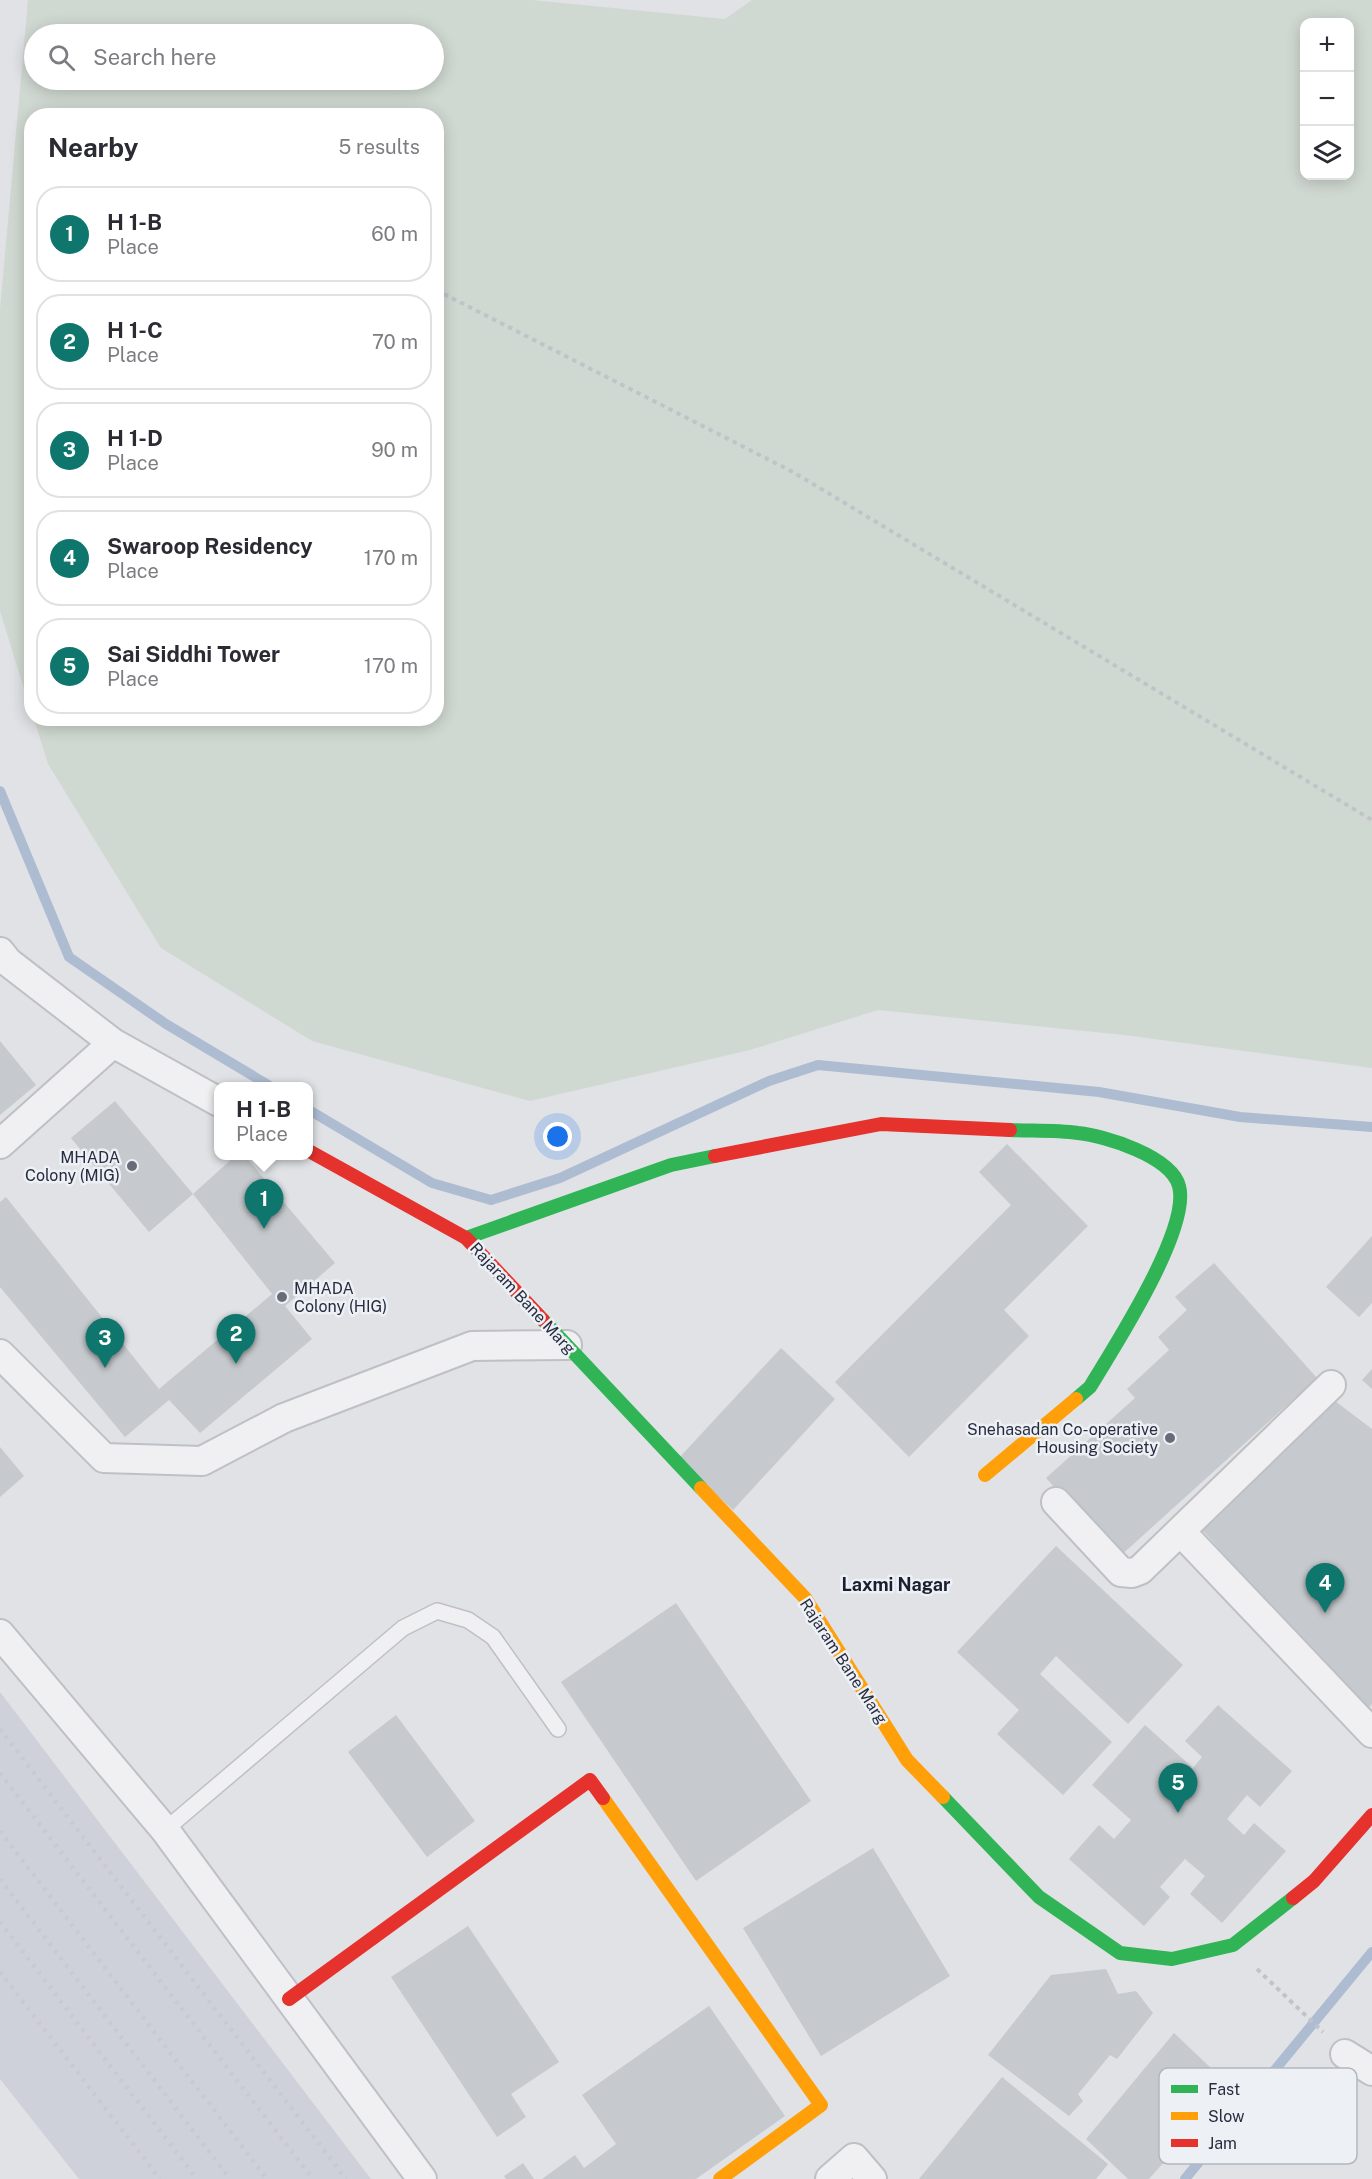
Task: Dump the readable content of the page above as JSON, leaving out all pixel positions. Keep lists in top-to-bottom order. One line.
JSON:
{"streets":{"street":["Rajaram Bane Marg"]},"districts":["Laxmi Nagar"],"places":["MHADA Colony (MIG)","MHADA Colony (HIG)","Snehasadan Co-operative Housing Society"],"legend":["Fast","Slow","Jam"],"page":{"map_buttons":["+","−"],"search":"Search here","heading":["Nearby","5 results"],"list":[{"mark":"1","name":"H 1-B","note":"Place","value":"60 m"},{"mark":"2","name":"H 1-C","note":"Place","value":"70 m"},{"mark":"3","name":"H 1-D","note":"Place","value":"90 m"},{"mark":"4","name":"Swaroop Residency","note":"Place","value":"170 m"},{"mark":"5","name":"Sai Siddhi Tower","note":"Place","value":"170 m"}],"popup":["H 1-B","Place"],"pins":["1","2","3","4","5"]}}
